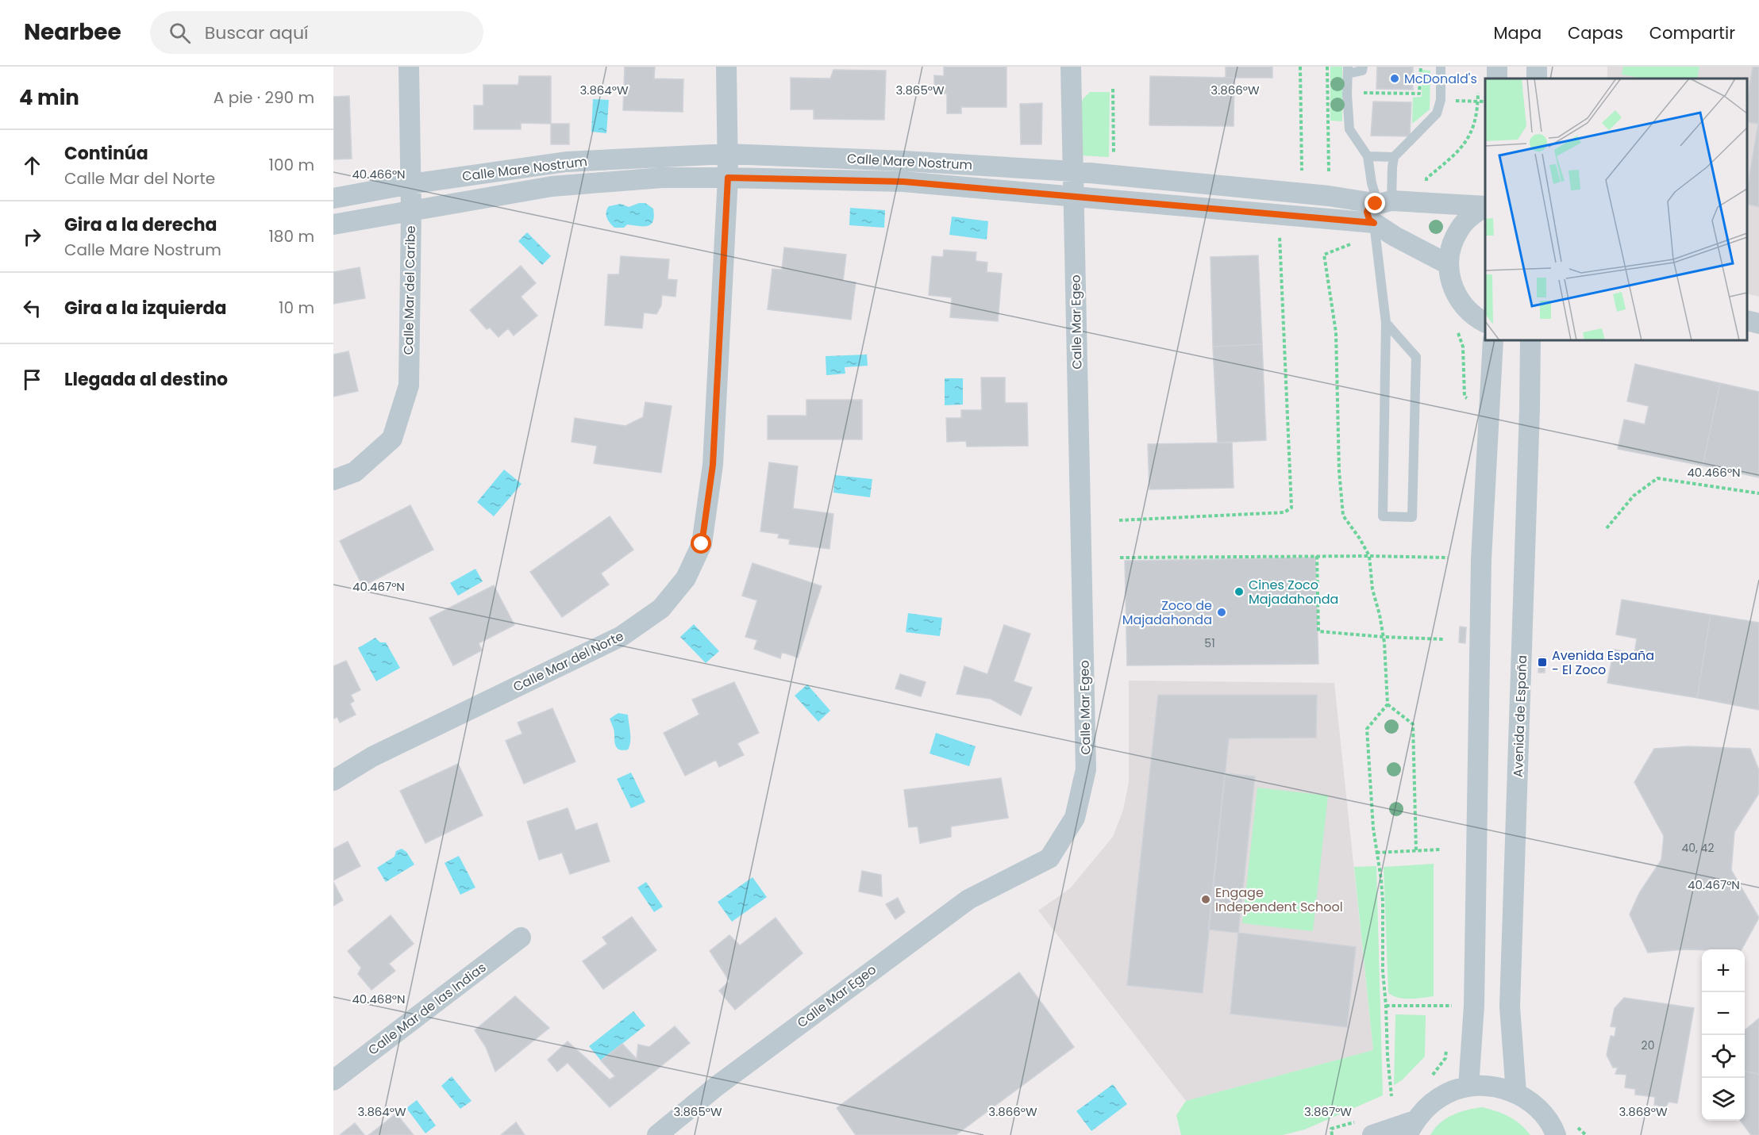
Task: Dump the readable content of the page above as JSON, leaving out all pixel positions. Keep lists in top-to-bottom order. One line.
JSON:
{"streets":{"street":["Calle Mare Nostrum","Calle Mar del Caribe","Calle Mar Egeo","Calle Mar del Norte","Avenida de España","Calle Mar de las Indias"]},"crossings":[["Calle Mare Nostrum","Calle Mar del Caribe"],["Calle Mare Nostrum","Calle Mar Egeo"],["Calle Mare Nostrum","Calle Mar del Norte"]],"places":{"other":["McDonald's","Cines Zoco Majadahonda","Zoco de Majadahonda","Engage Independent School"],"transit":["Avenida España - El Zoco"]},"house_numbers":["51","40, 42","20"],"page":{"header":"Nearbee","search":"Buscar aquí","nav":["Mapa","Capas","Compartir"],"heading":["4 min","A pie · 290 m"],"list":[["Continúa","Calle Mar del Norte","100 m"],["Gira a la derecha","Calle Mare Nostrum","180 m"],["Gira a la izquierda","10 m"],"Llegada al destino"],"map_buttons":["+","−"]},"coordinates":["3.864°W","3.865°W","3.866°W","40.466°N","40.467°N","40.468°N","3.867°W","3.868°W"]}
